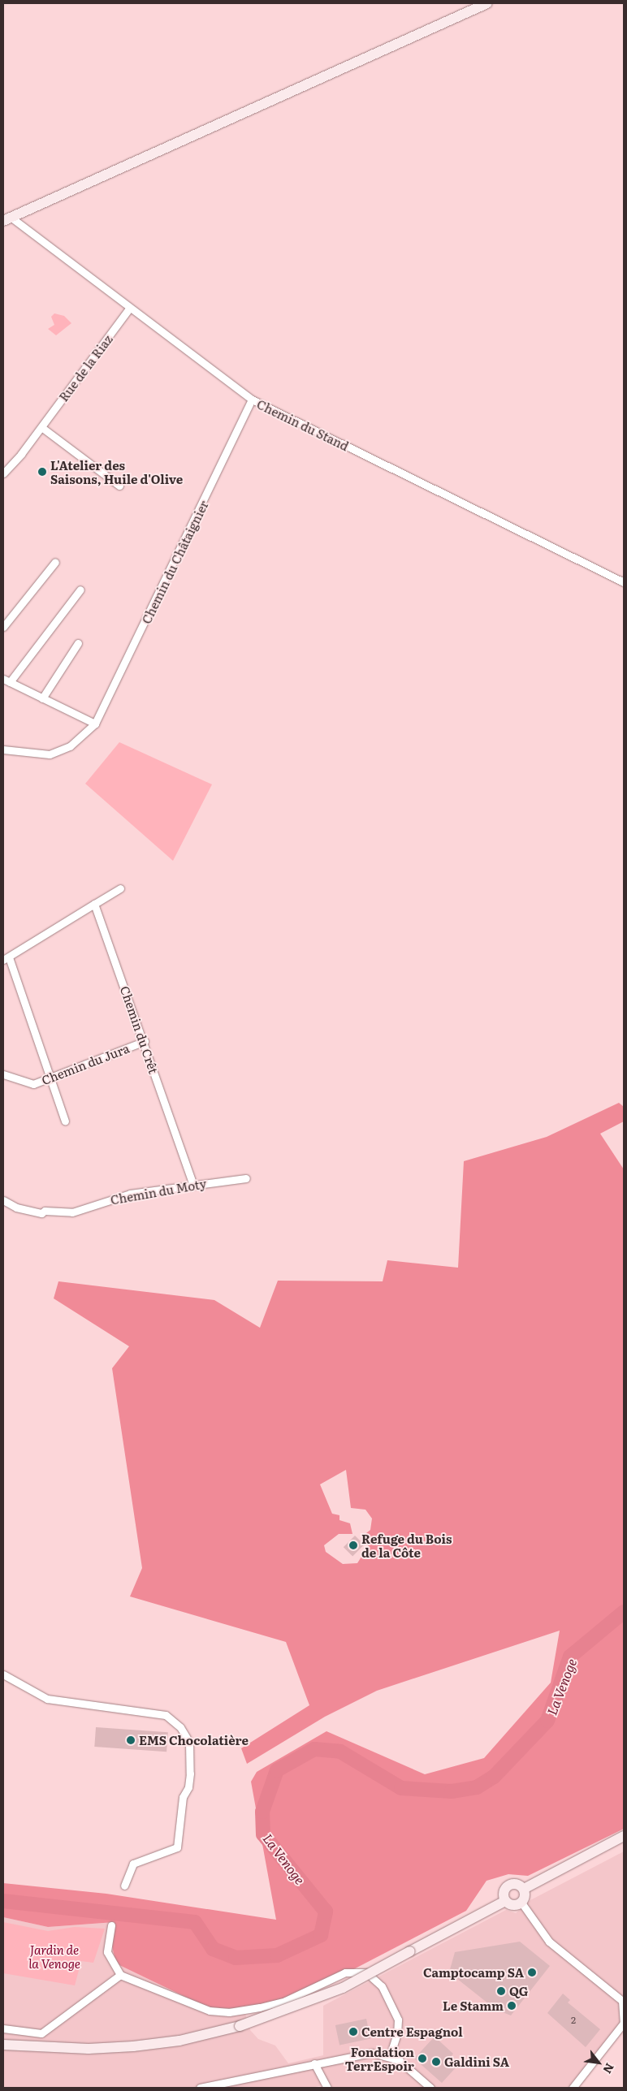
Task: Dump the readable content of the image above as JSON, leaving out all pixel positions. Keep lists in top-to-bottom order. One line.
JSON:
{"streets":{"street":["Rue de la Riaz","Chemin du Stand","Chemin du Châtaignier","Chemin du Crêt","Chemin du Jura","Chemin du Moty"]},"crossings":[["Rue de la Riaz","Chemin du Stand"],["Chemin du Stand","Chemin du Châtaignier"],["Chemin du Crêt","Chemin du Jura"],["Chemin du Crêt","Chemin du Moty"]],"water":["La Venoge"],"parks":["Jardin de la Venoge"],"places":["L'Atelier des Saisons, Huile d'Olive","Refuge du Bois de la Côte","EMS Chocolatière","Camptocamp SA","QG","Le Stamm","Centre Espagnol","Fondation TerrEspoir","Galdini SA"],"house_numbers":["2"],"north":"bottom right"}
